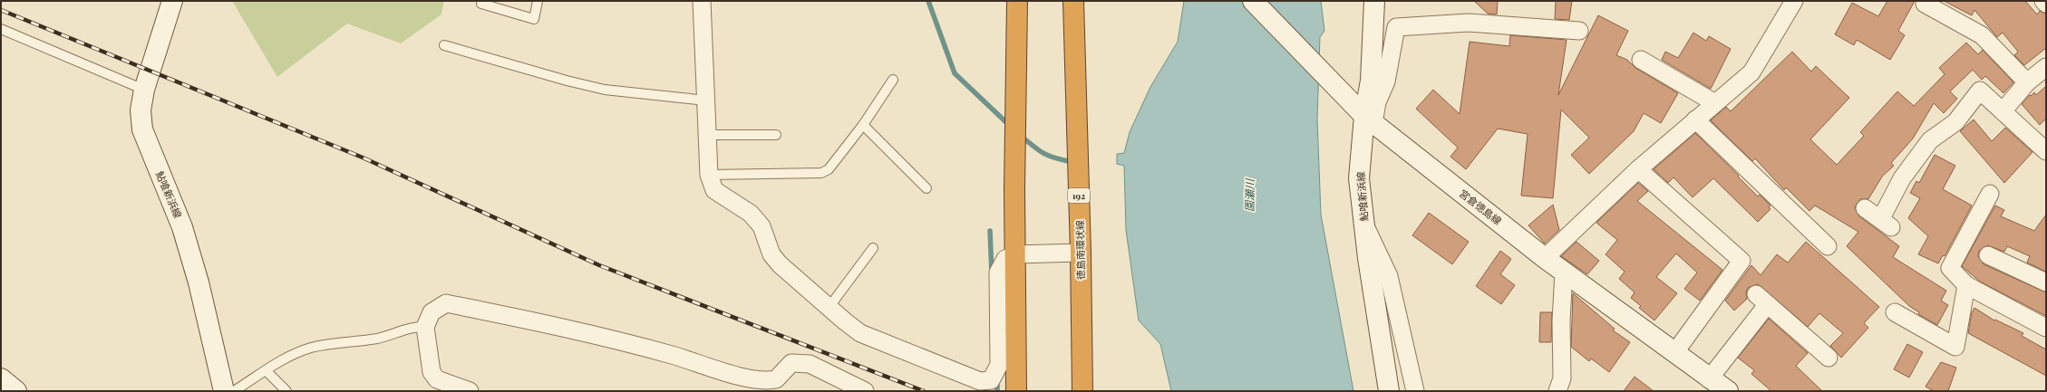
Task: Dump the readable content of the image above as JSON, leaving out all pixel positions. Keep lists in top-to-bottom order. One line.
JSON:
{"streets":{"highway":["192","徳島南環状線"],"main road":["鮎喰新浜線","宮倉徳島線"]},"crossings":[["鮎喰新浜線","宮倉徳島線"]],"water":["園瀬川"]}
